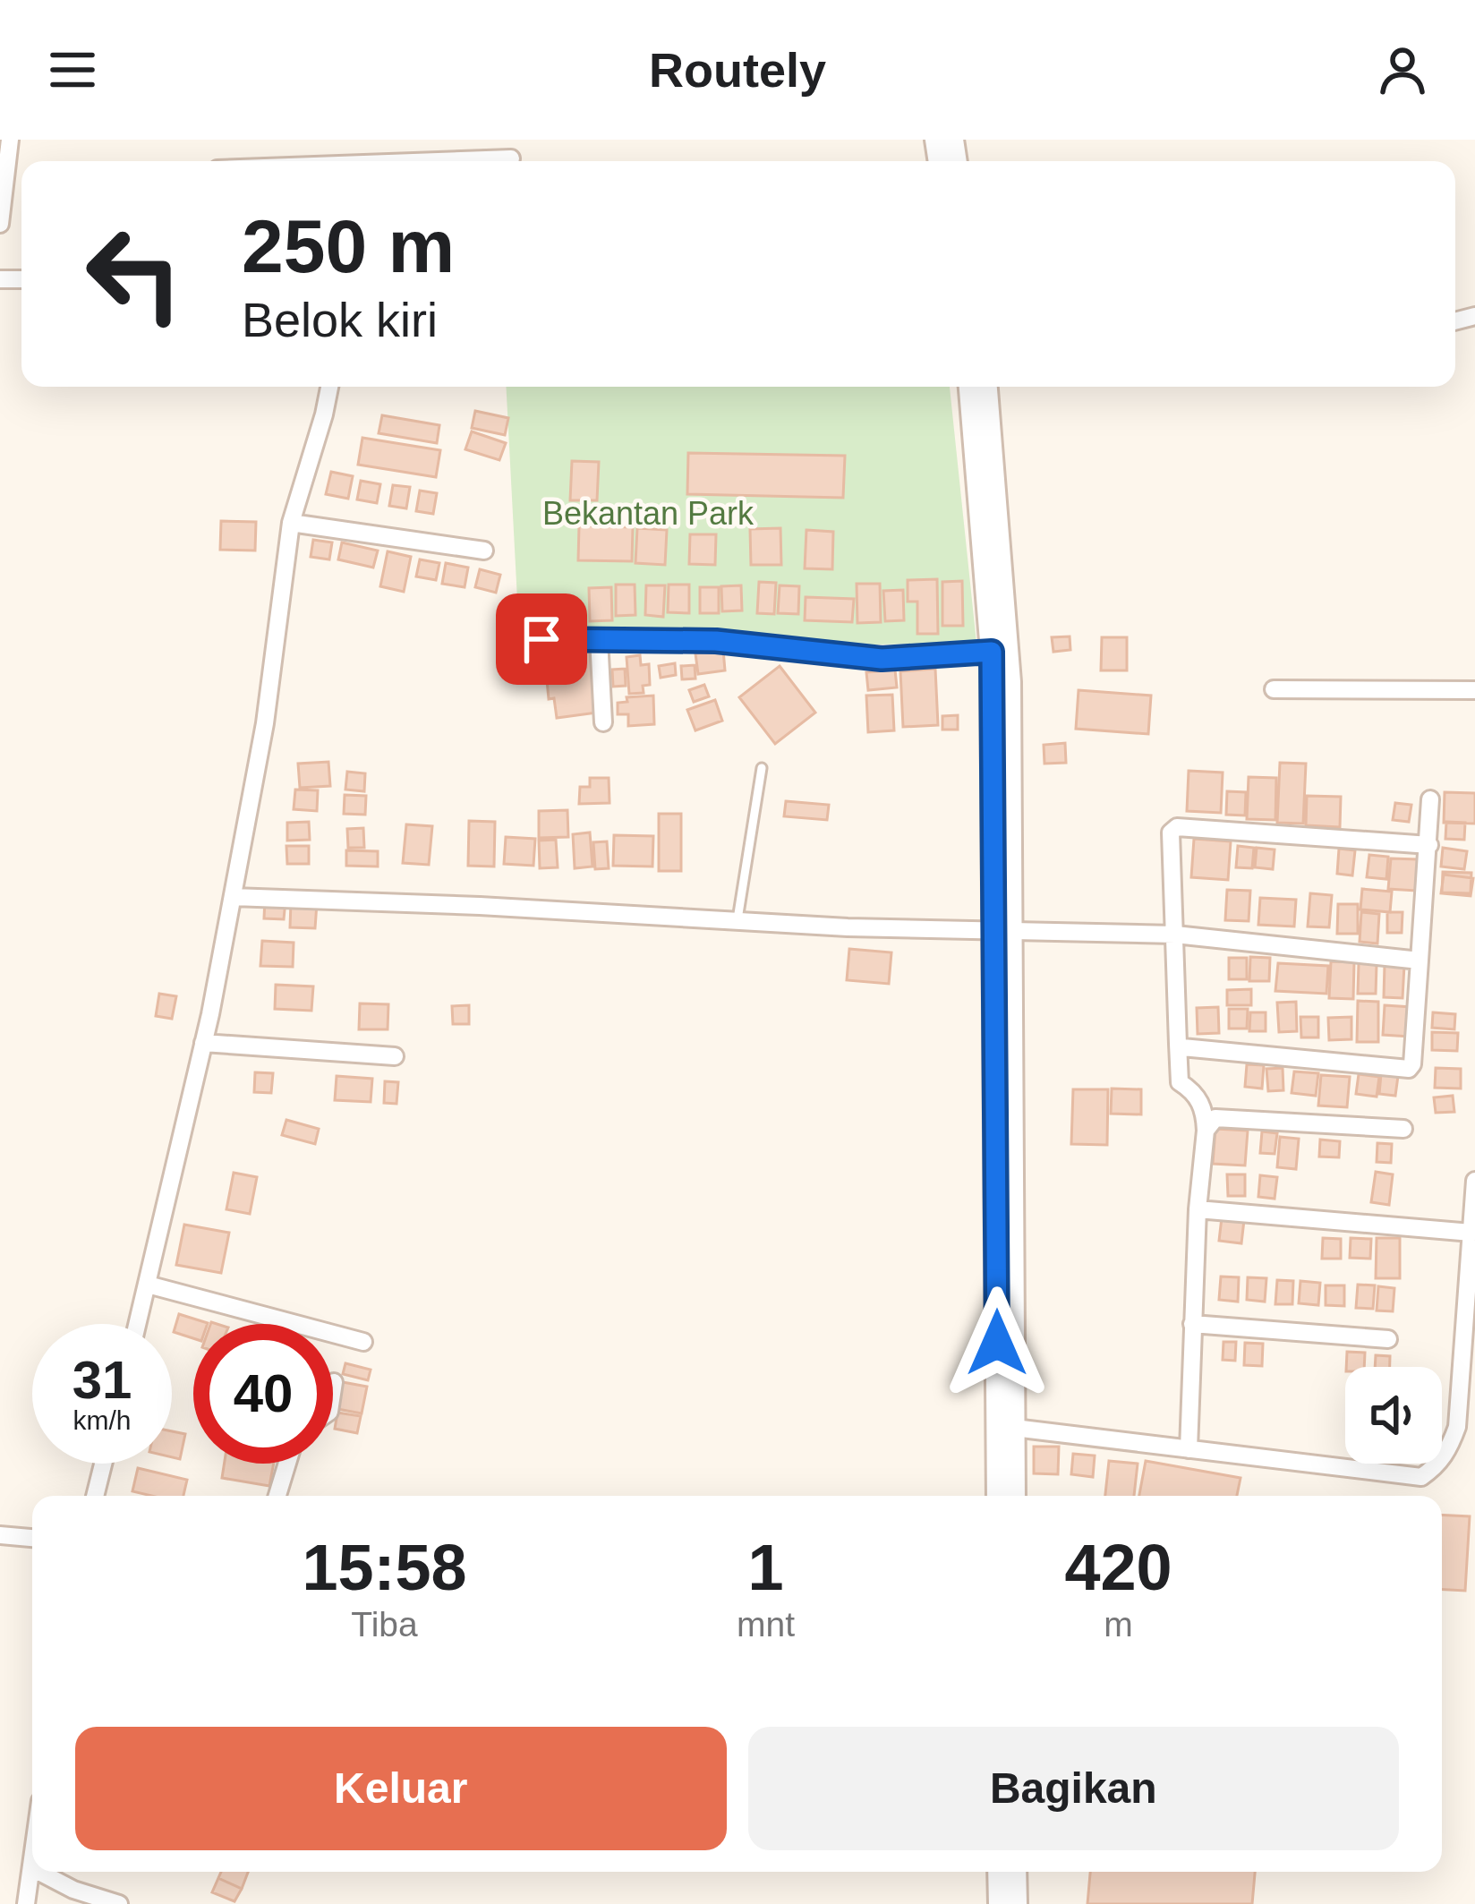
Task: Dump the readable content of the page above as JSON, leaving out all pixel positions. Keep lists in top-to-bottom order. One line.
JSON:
{"parks":["Bekantan Park"],"page":{"header":"Routely","turn":["250 m","Belok kiri"],"speed":"31 km/h","limit":"40","eta":["15:58","Tiba","1","mnt","420","m"],"buttons":["Keluar","Bagikan"]}}
